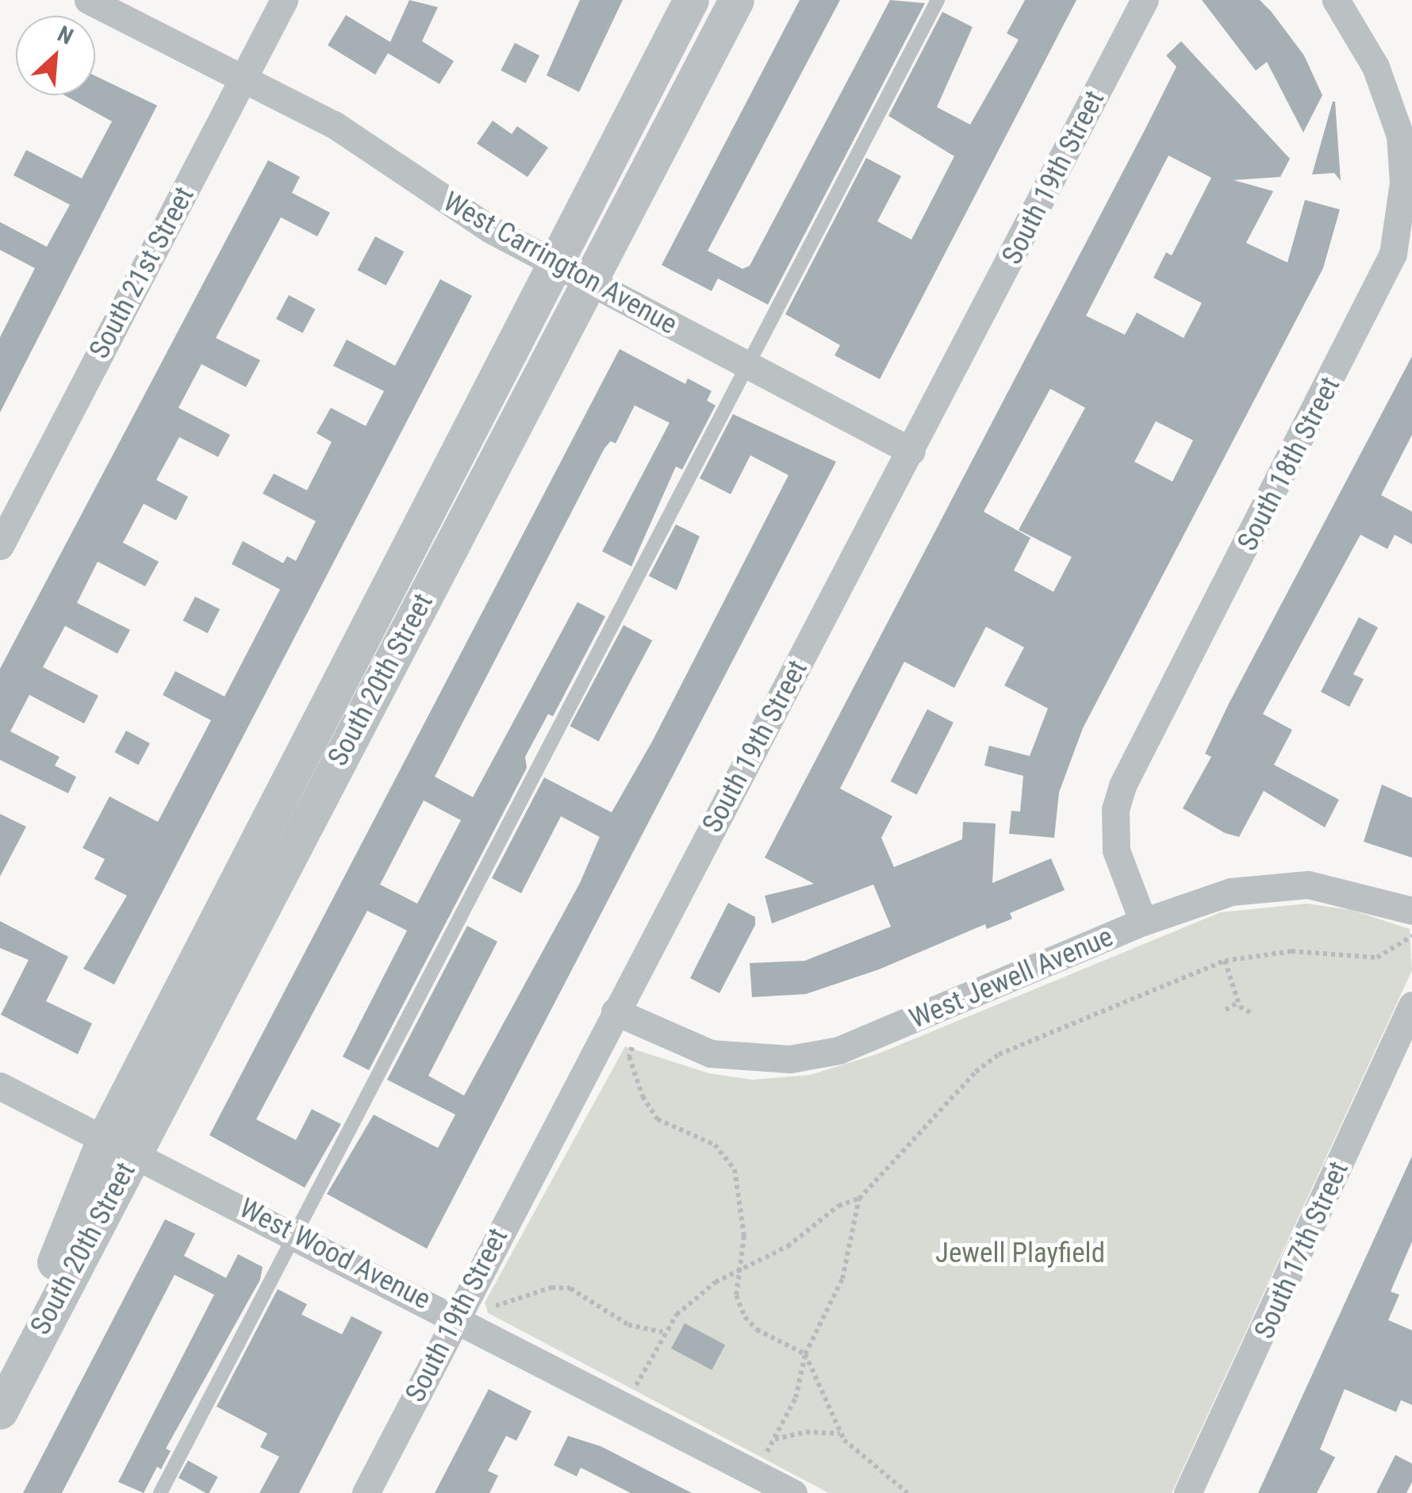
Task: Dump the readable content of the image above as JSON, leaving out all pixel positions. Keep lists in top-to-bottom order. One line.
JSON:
{"streets":{"street":["South 19th Street","West Carrington Avenue","South 21st Street","South 18th Street","South 20th Street","West Jewell Avenue","South 17th Street","West Wood Avenue"]},"crossings":[["South 19th Street","West Carrington Avenue"],["South 19th Street","West Jewell Avenue"],["South 19th Street","West Wood Avenue"],["West Carrington Avenue","South 21st Street"],["West Carrington Avenue","South 20th Street"],["South 18th Street","West Jewell Avenue"],["South 20th Street","West Wood Avenue"]],"parks":["Jewell Playfield"],"north":"top right"}
